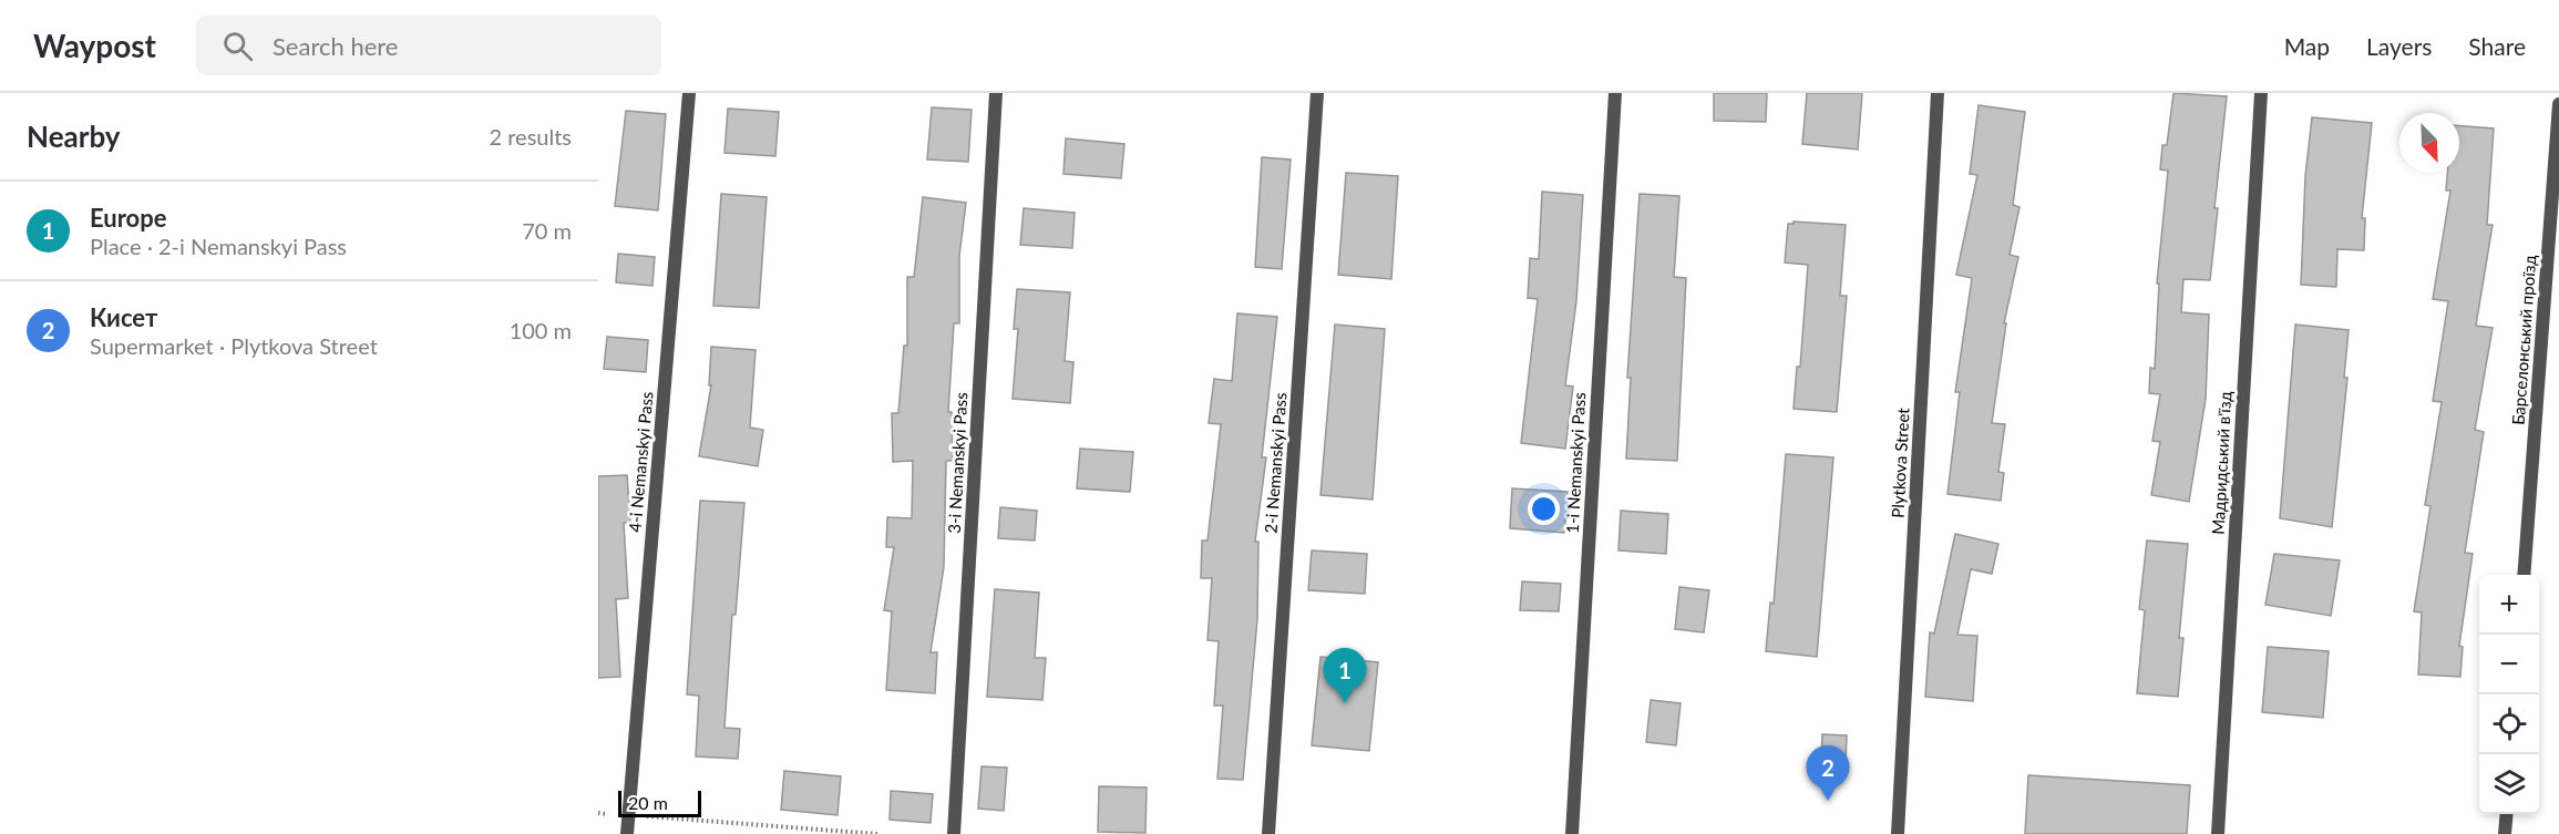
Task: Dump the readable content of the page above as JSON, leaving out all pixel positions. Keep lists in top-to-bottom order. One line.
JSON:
{"streets":{"street":["Барселонський проїзд","4-i Nemanskyi Pass","3-i Nemanskyi Pass","2-i Nemanskyi Pass","1-i Nemanskyi Pass","Plytkova Street","Мадридський в'їзд"]},"scale_bar":"20 m","north":"bottom right","page":{"header":"Waypost","search":"Search here","nav":["Map","Layers","Share"],"heading":["Nearby","2 results"],"list":[{"mark":"1","name":"Europe","note":"Place · 2-i Nemanskyi Pass","value":"70 m"},{"mark":"2","name":"Кисет","note":"Supermarket · Plytkova Street","value":"100 m"}],"map_buttons":["+","−"],"pins":["1","2"],"scale":"20 m"}}
